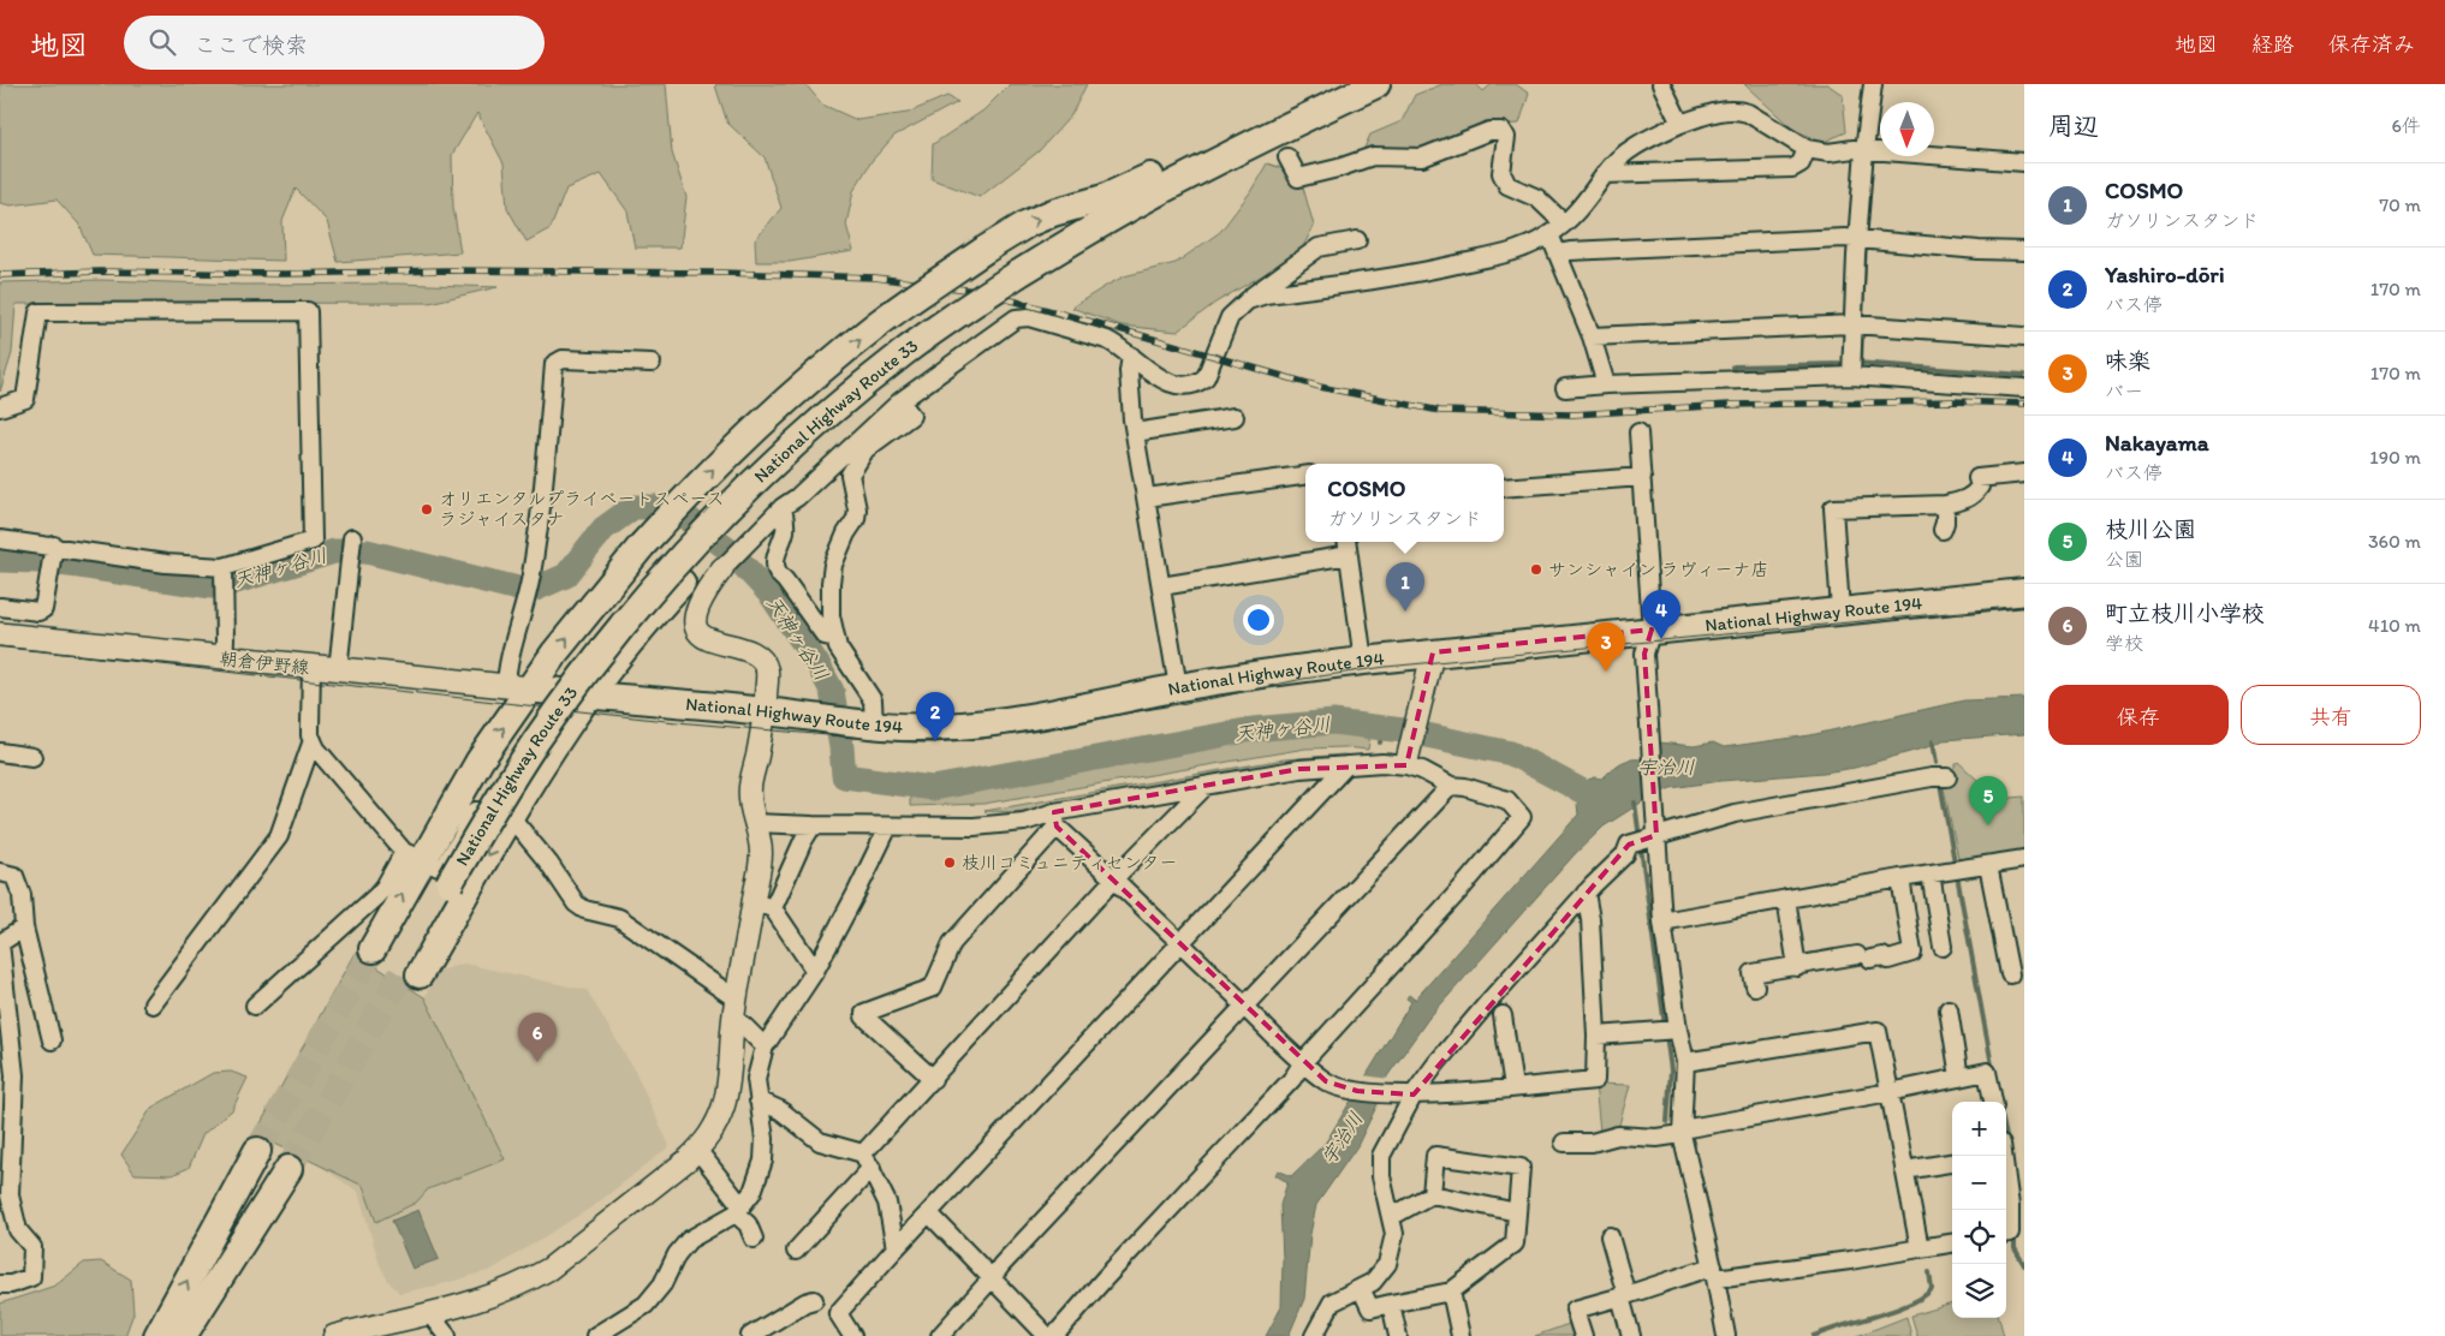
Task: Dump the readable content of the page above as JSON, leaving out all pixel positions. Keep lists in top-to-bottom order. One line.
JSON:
{"streets":{"highway":["National Highway Route 33","National Highway Route 194"],"main road":["朝倉伊野線"]},"crossings":[["National Highway Route 194","朝倉伊野線"]],"water":["天神ヶ谷川","宇治川"],"places":["オリエンタルプライベートスペース ラジャイスタナ","サンシャイン ラヴィーナ店","枝川コミュニティセンター"],"north":"bottom","page":{"header":"地図","search":"ここで検索","nav":["地図","経路","保存済み"],"heading":["周辺","6件"],"list":[{"mark":"1","name":"COSMO","note":"ガソリンスタンド","value":"70 m"},{"mark":"2","name":"Yashiro-dōri","note":"バス停","value":"170 m"},{"mark":"3","name":"味楽","note":"バー","value":"170 m"},{"mark":"4","name":"Nakayama","note":"バス停","value":"190 m"},{"mark":"5","name":"枝川公園","note":"公園","value":"360 m"},{"mark":"6","name":"町立枝川小学校","note":"学校","value":"410 m"}],"popup":["COSMO","ガソリンスタンド"],"pins":["1","4","3","2","5","6"],"buttons":["保存","共有"],"map_buttons":["+","−"]}}
